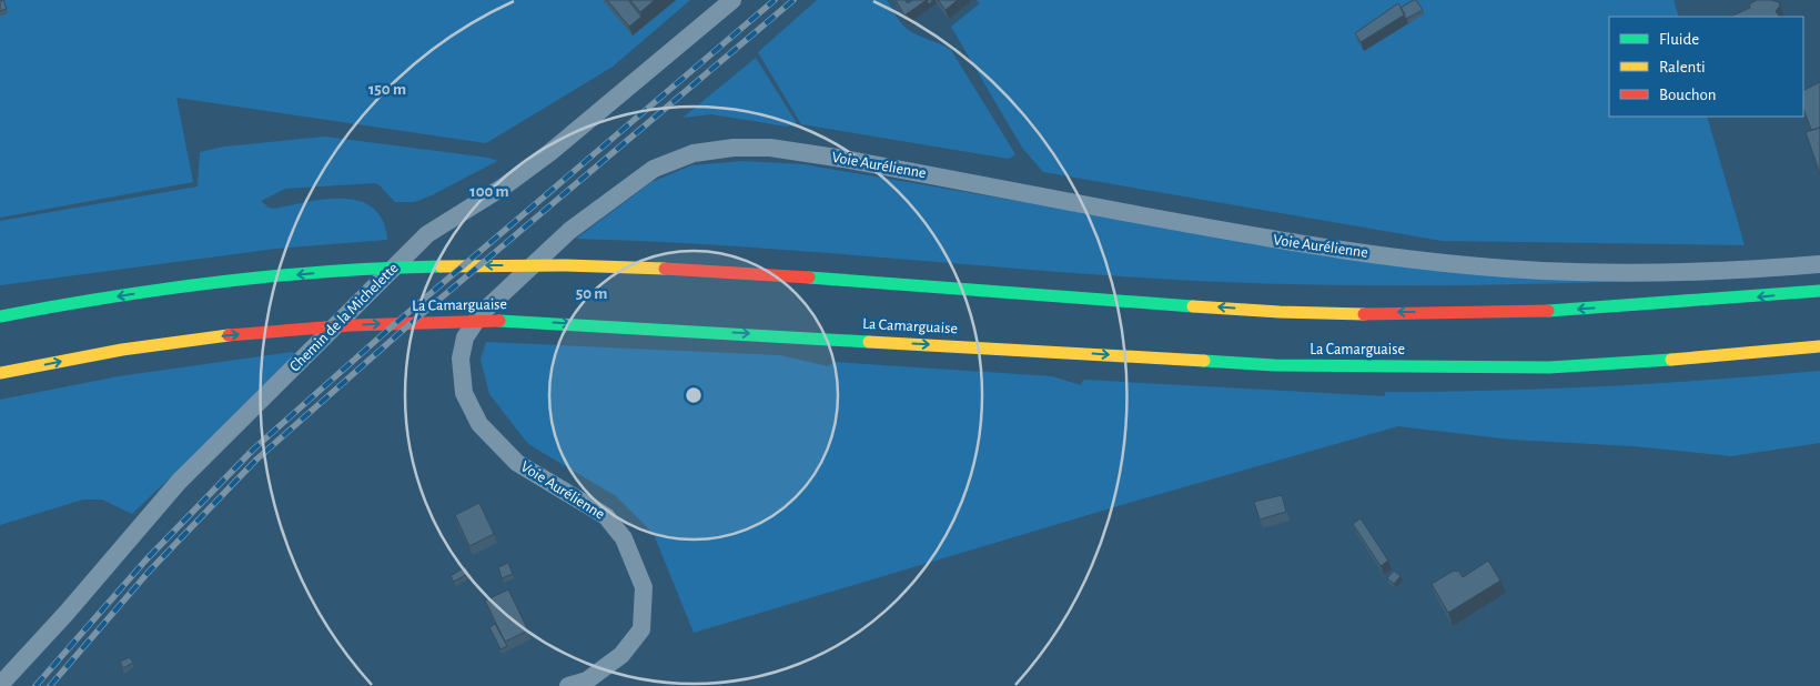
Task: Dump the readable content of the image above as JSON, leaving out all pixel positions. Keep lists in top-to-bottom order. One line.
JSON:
{"streets":{"highway":["La Camarguaise"],"street":["Voie Aurélienne","Chemin de la Michelette"]},"legend":["Fluide","Ralenti","Bouchon"],"rings":["150 m","100 m","50 m"]}
